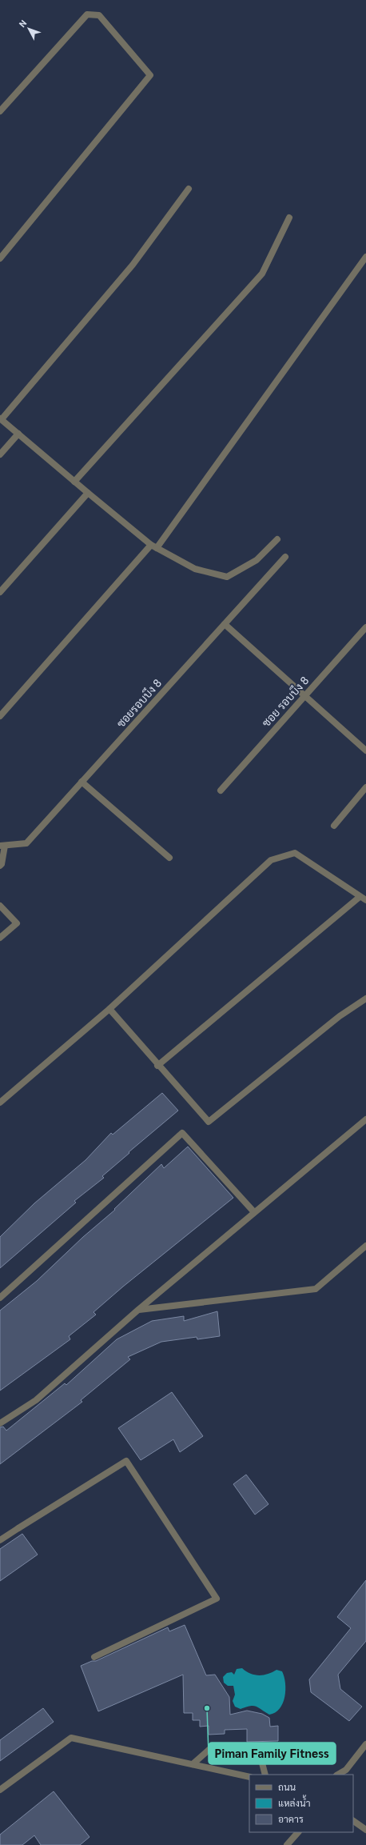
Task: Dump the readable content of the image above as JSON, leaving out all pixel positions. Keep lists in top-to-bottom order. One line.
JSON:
{"streets":{"street":["ซอย รอบบึง 8","ซอยรอบบึง 8"]},"places":["Piman Family Fitness"],"legend":["ถนน","แหล่งน้ำ","อาคาร"],"north":"top left"}
